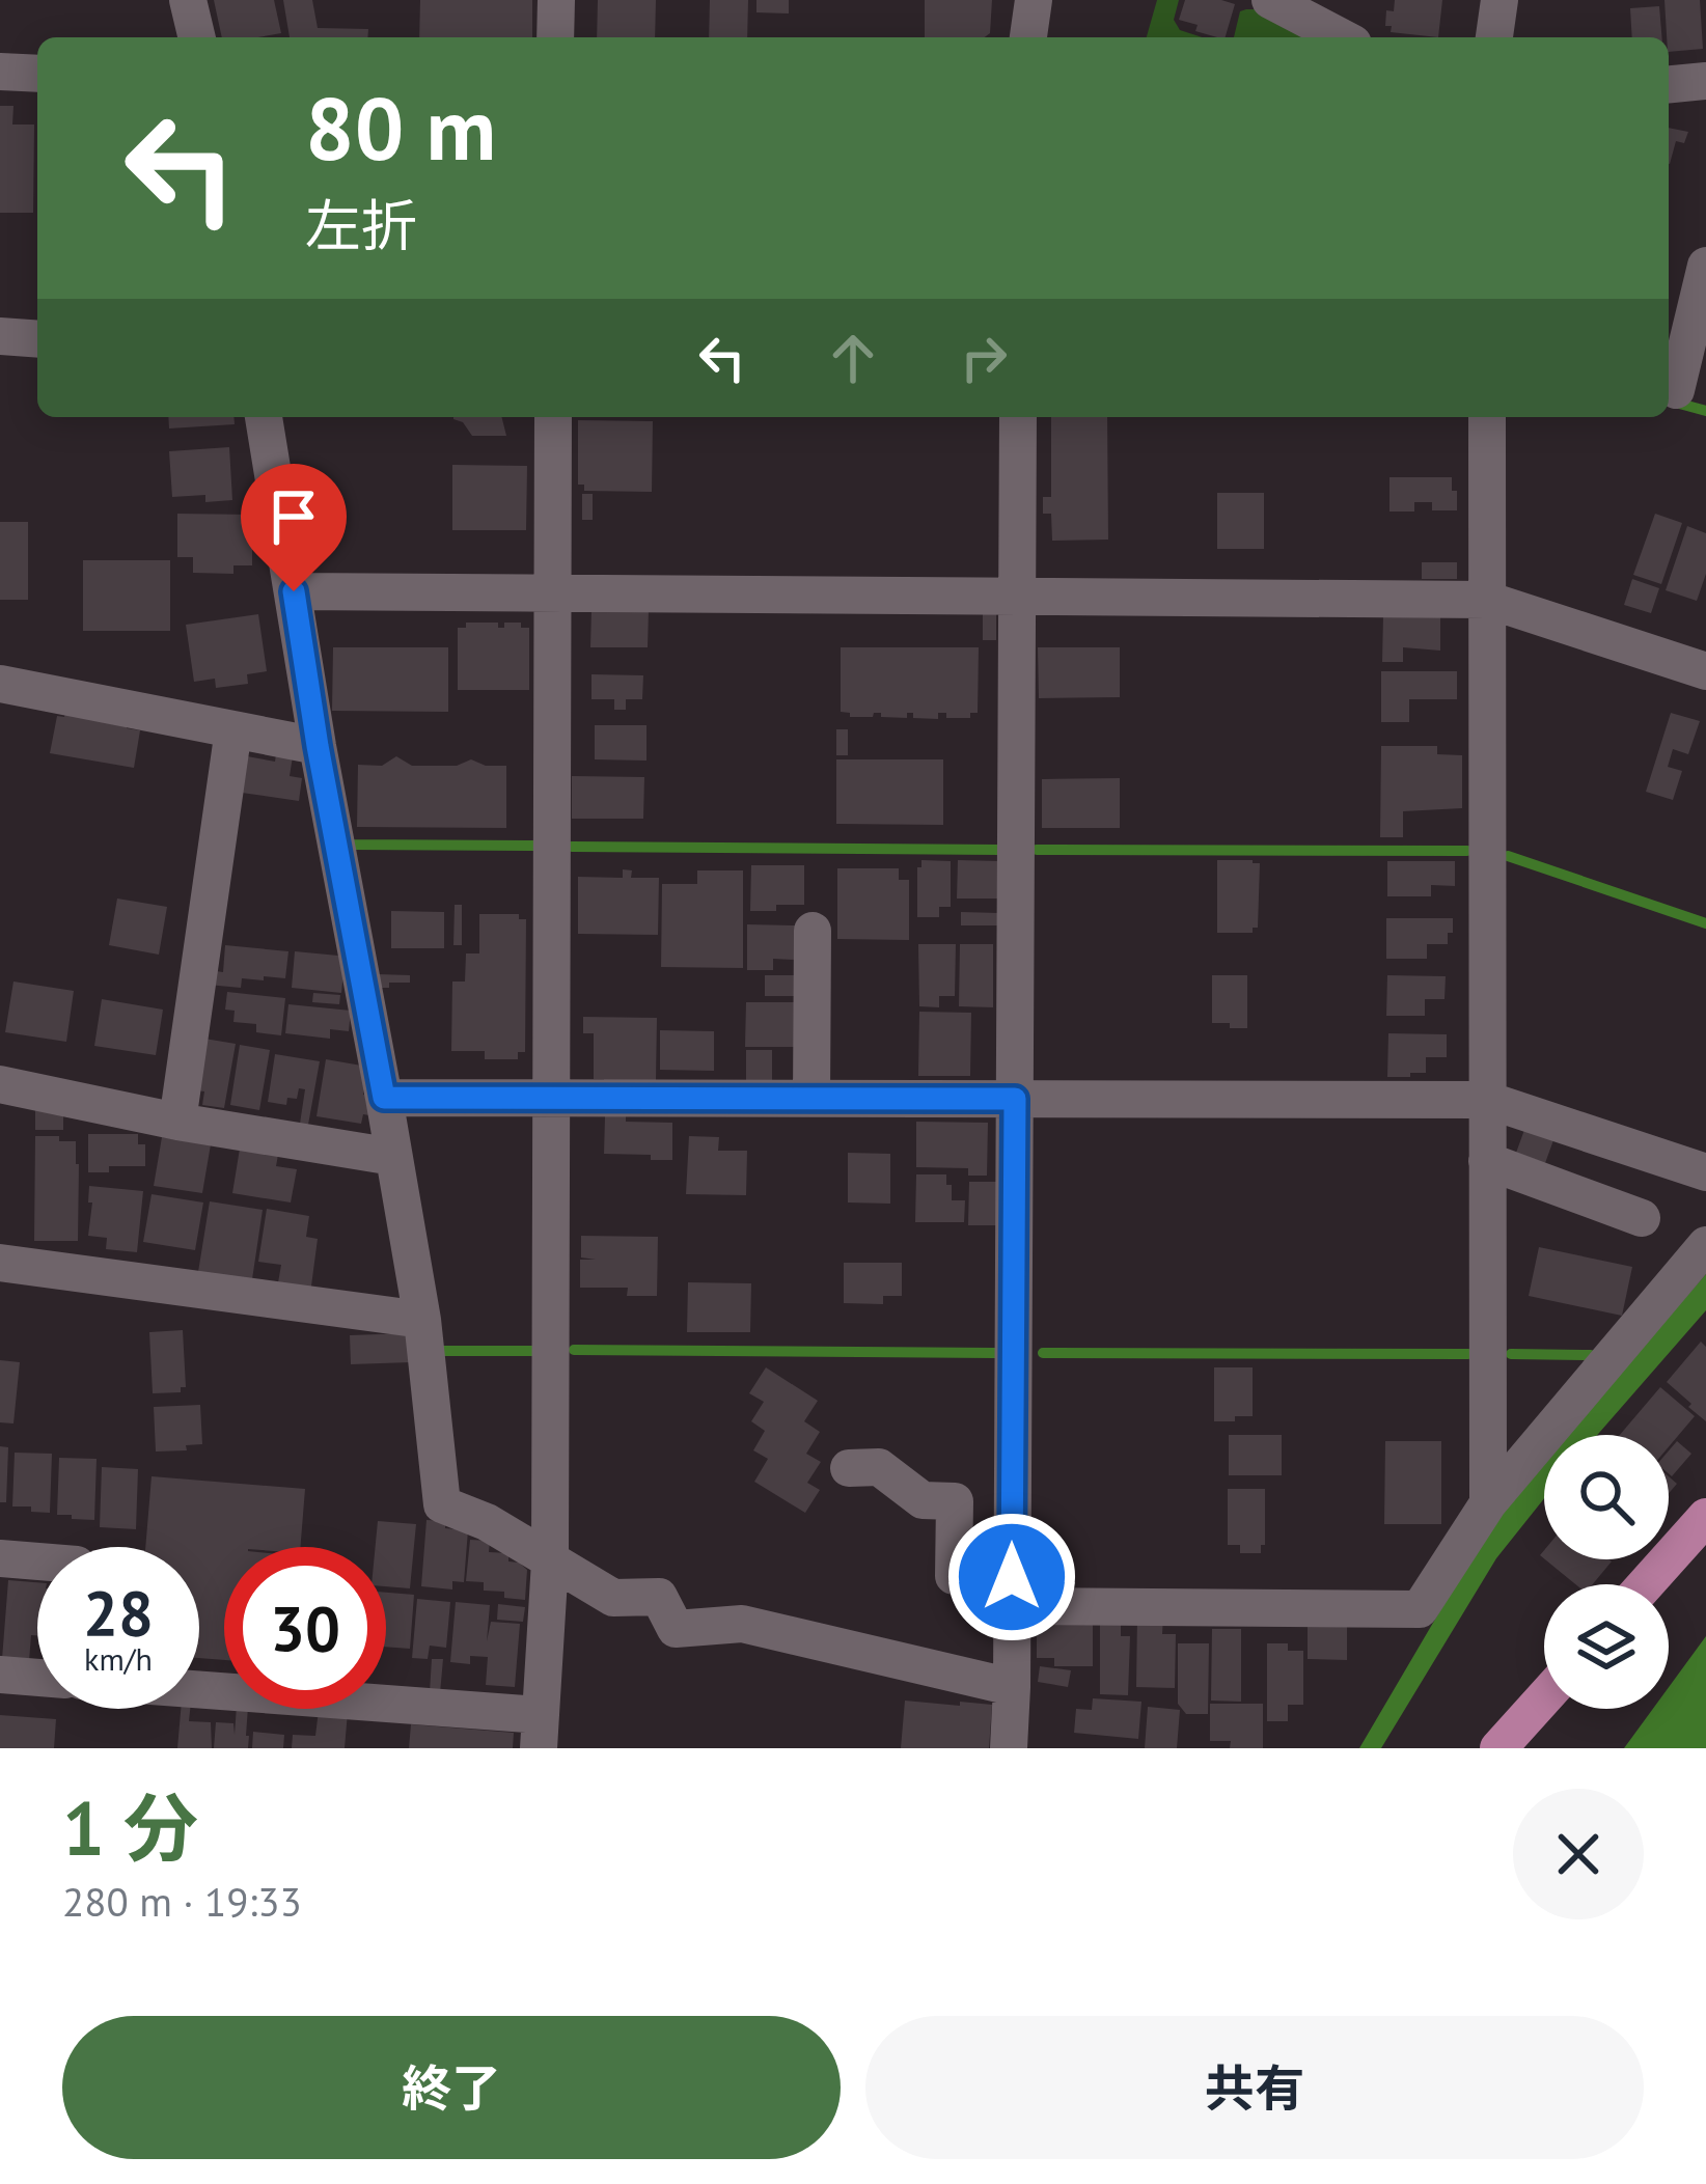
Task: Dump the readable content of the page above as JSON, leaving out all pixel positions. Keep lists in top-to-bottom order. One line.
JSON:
{"page":{"turn":["80 m","左折"],"speed":"28 km/h","limit":"30","heading":["1 分","280 m · 19:33"],"buttons":["終了","共有"]}}
